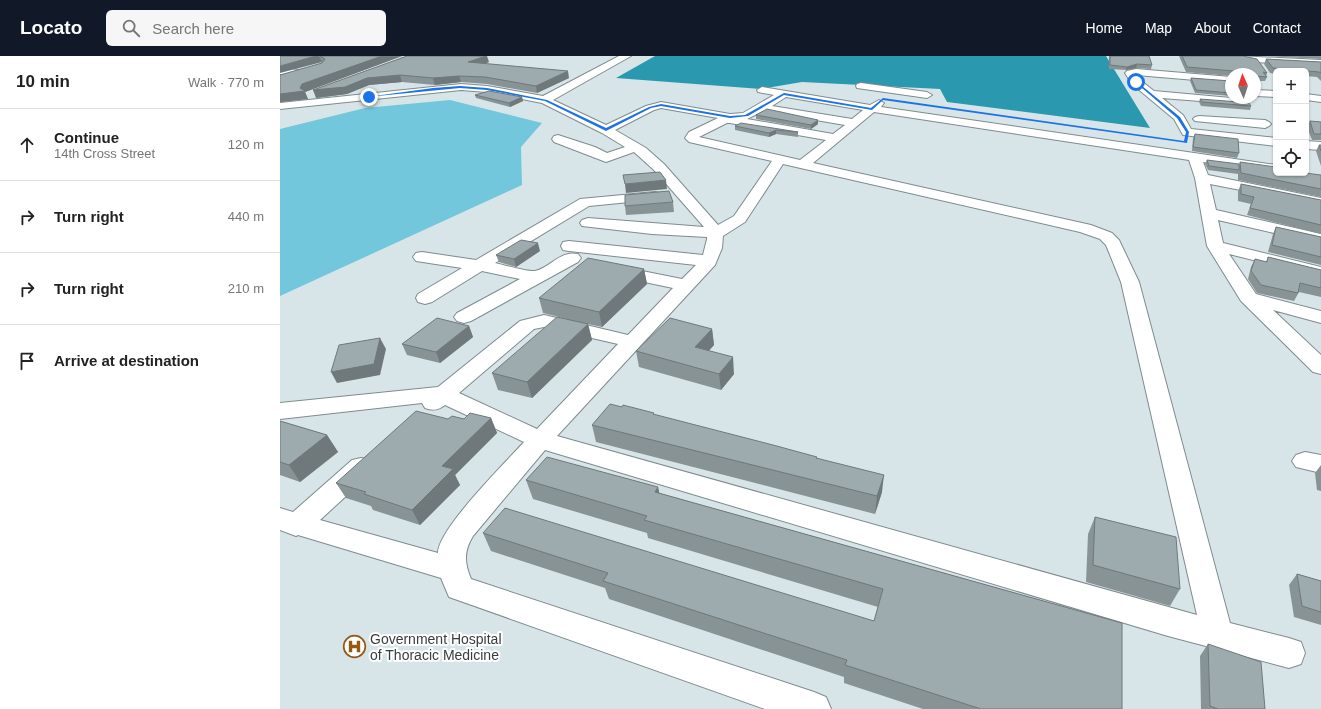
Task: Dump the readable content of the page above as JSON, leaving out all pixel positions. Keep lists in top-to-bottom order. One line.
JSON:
{"places":{"hospital":["Government Hospital of Thoracic Medicine"]},"north":"top","page":{"header":"Locato","search":"Search here","nav":["Home","Map","About","Contact"],"heading":["10 min","Walk · 770 m"],"map_buttons":["+","−"],"list":[["Continue","14th Cross Street","120 m"],["Turn right","440 m"],["Turn right","210 m"],"Arrive at destination"]}}
